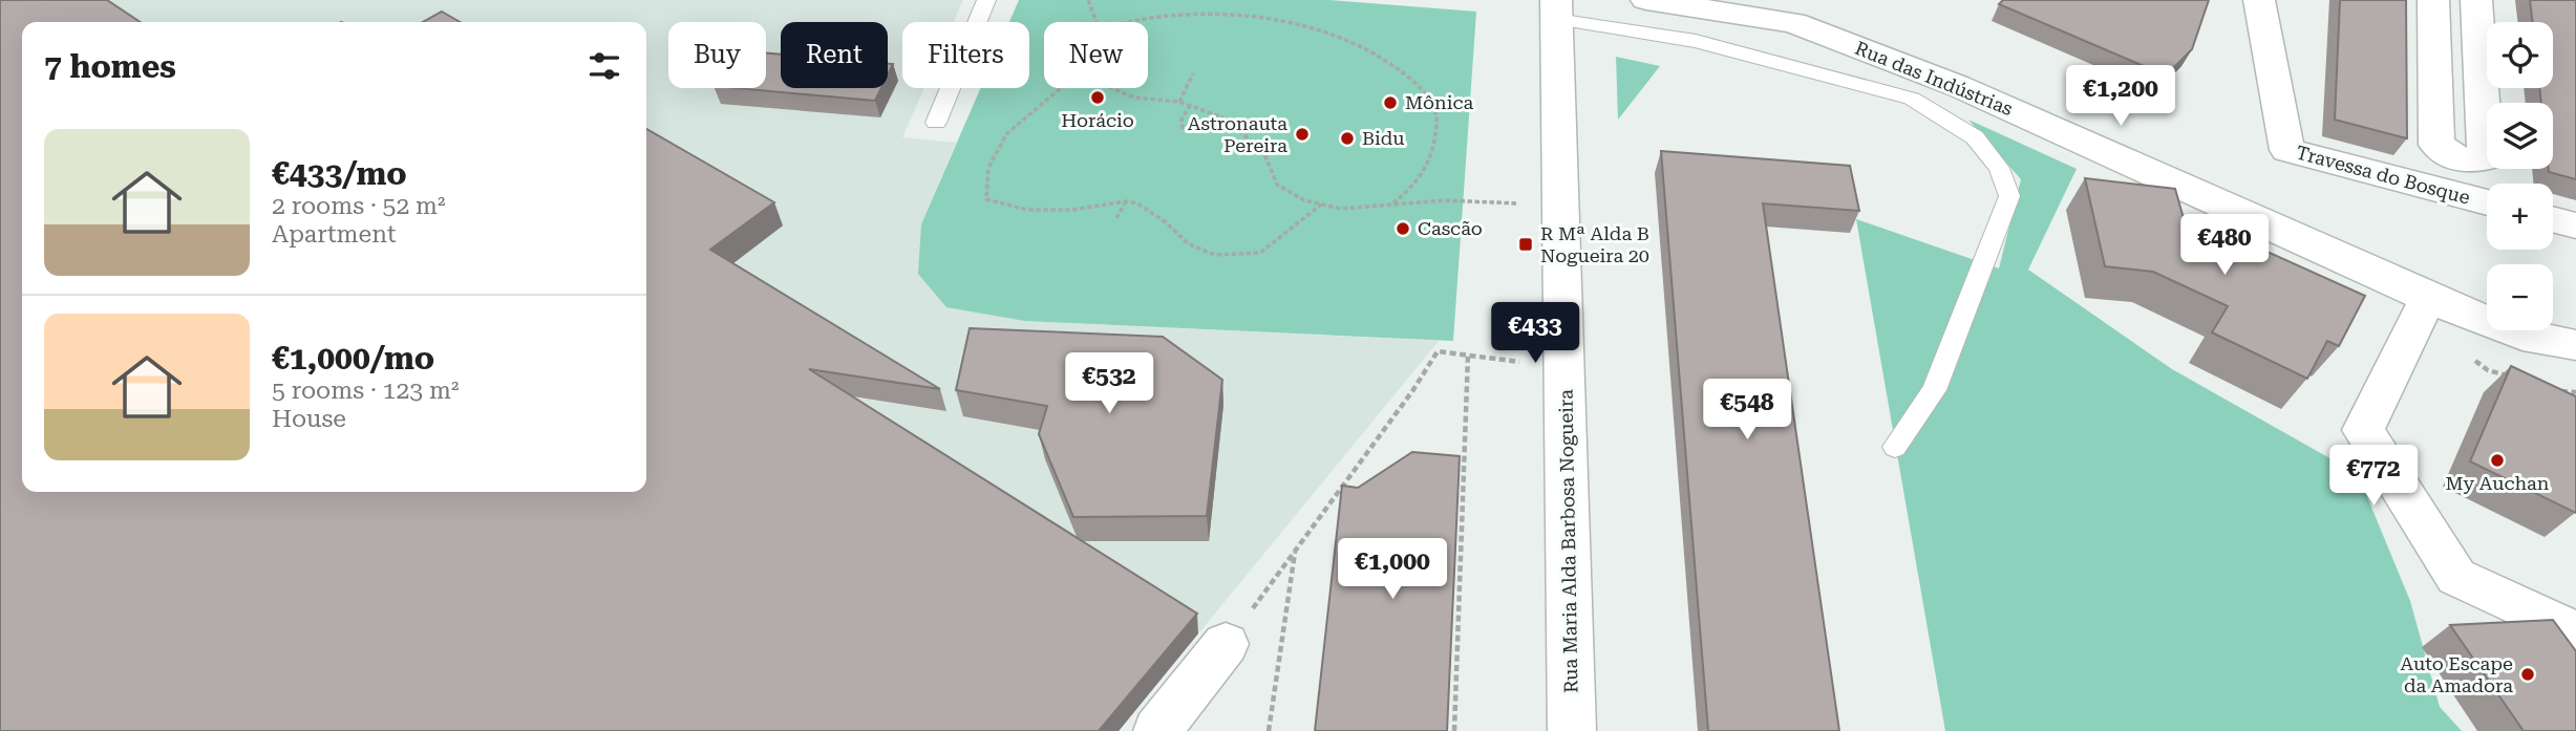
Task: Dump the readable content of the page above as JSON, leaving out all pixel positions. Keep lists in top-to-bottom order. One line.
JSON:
{"streets":{"street":["Rua das Indústrias","Travessa do Bosque","Rua Maria Alda Barbosa Nogueira"]},"places":{"other":["Horácio","Mônica","Astronauta Pereira","Bidu","Cascão","My Auchan","Auto Escape da Amadora"],"transit":["R Mª Alda B Nogueira 20"]},"page":{"map_buttons":["+","−"],"chip":["Buy","Rent","Filters","New"],"heading":"7 homes","price":["€1,200","€480","€433","€532","€548","€772","€1,000"],"list":[{"name":"€433/mo","note":"2 rooms · 52 m² · Apartment"},{"name":"€1,000/mo","note":"5 rooms · 123 m² · House"}]}}
